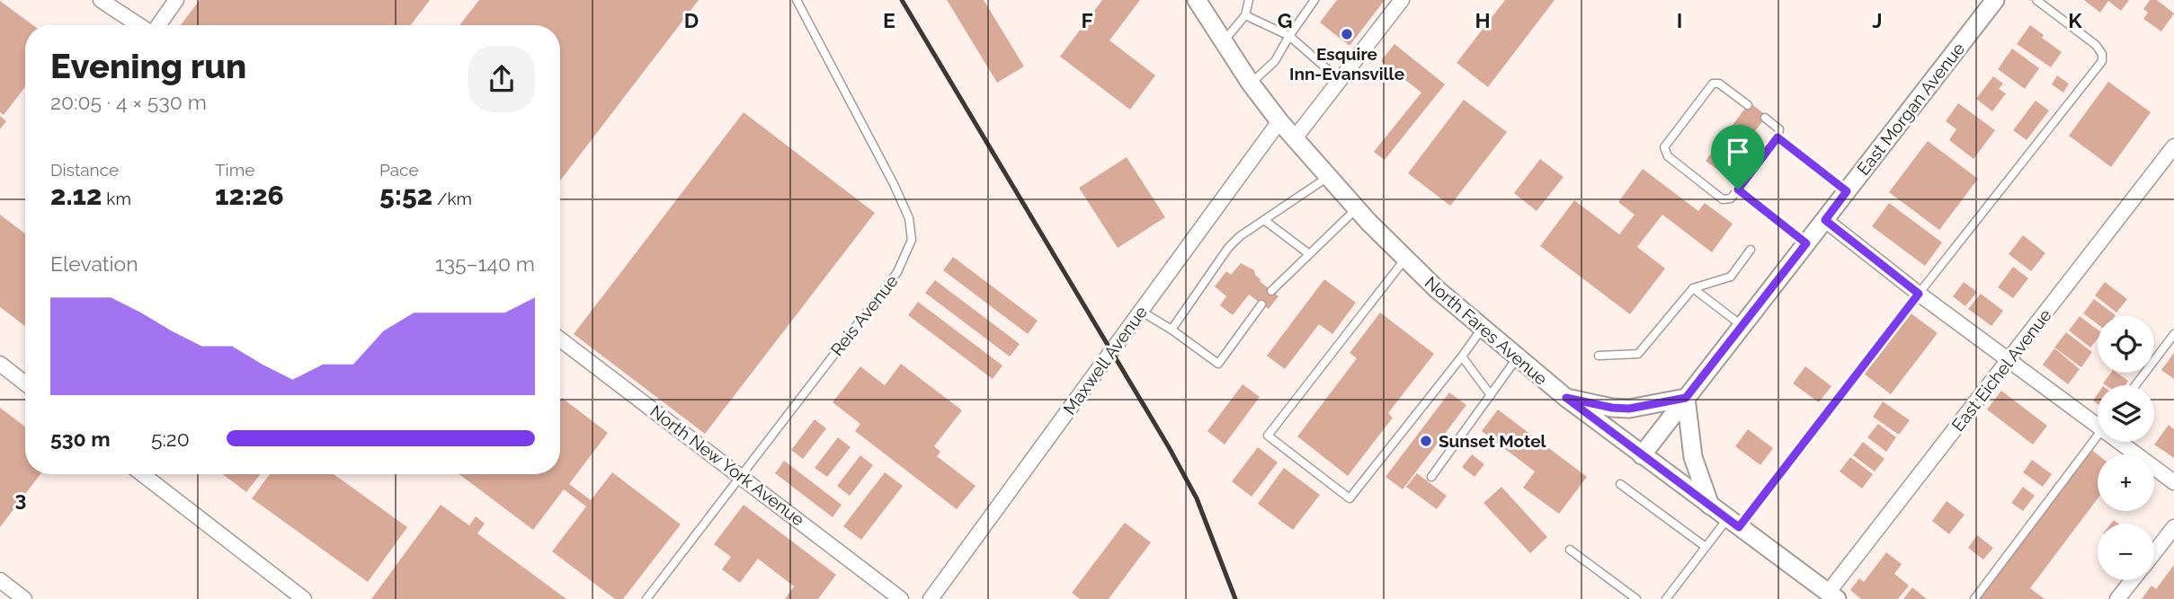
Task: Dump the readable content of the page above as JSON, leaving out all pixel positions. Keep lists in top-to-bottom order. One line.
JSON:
{"streets":{"street":["East Morgan Avenue","North Fares Avenue","Maxwell Avenue","East Eichel Avenue","North New York Avenue"],"lane":["Reis Avenue"]},"crossings":[["East Morgan Avenue","North Fares Avenue"],["Reis Avenue","North New York Avenue"],["North Fares Avenue","Maxwell Avenue"],["North Fares Avenue","East Eichel Avenue"]],"places":["Esquire Inn-Evansville","Sunset Motel"],"page":{"heading":["Evening run","20:05 · 4 × 530 m"],"stats":[["Distance","2.12 km"],["Time","12:26"],["Pace","5:52 /km"]],"chart":["Elevation","135–140 m"],"map_buttons":["+","−"],"list":[{"name":"530 m","note":"5:20"}]},"grid":{"columns":["D","E","F","G","H","I","J","K"],"rows":["3"]}}
